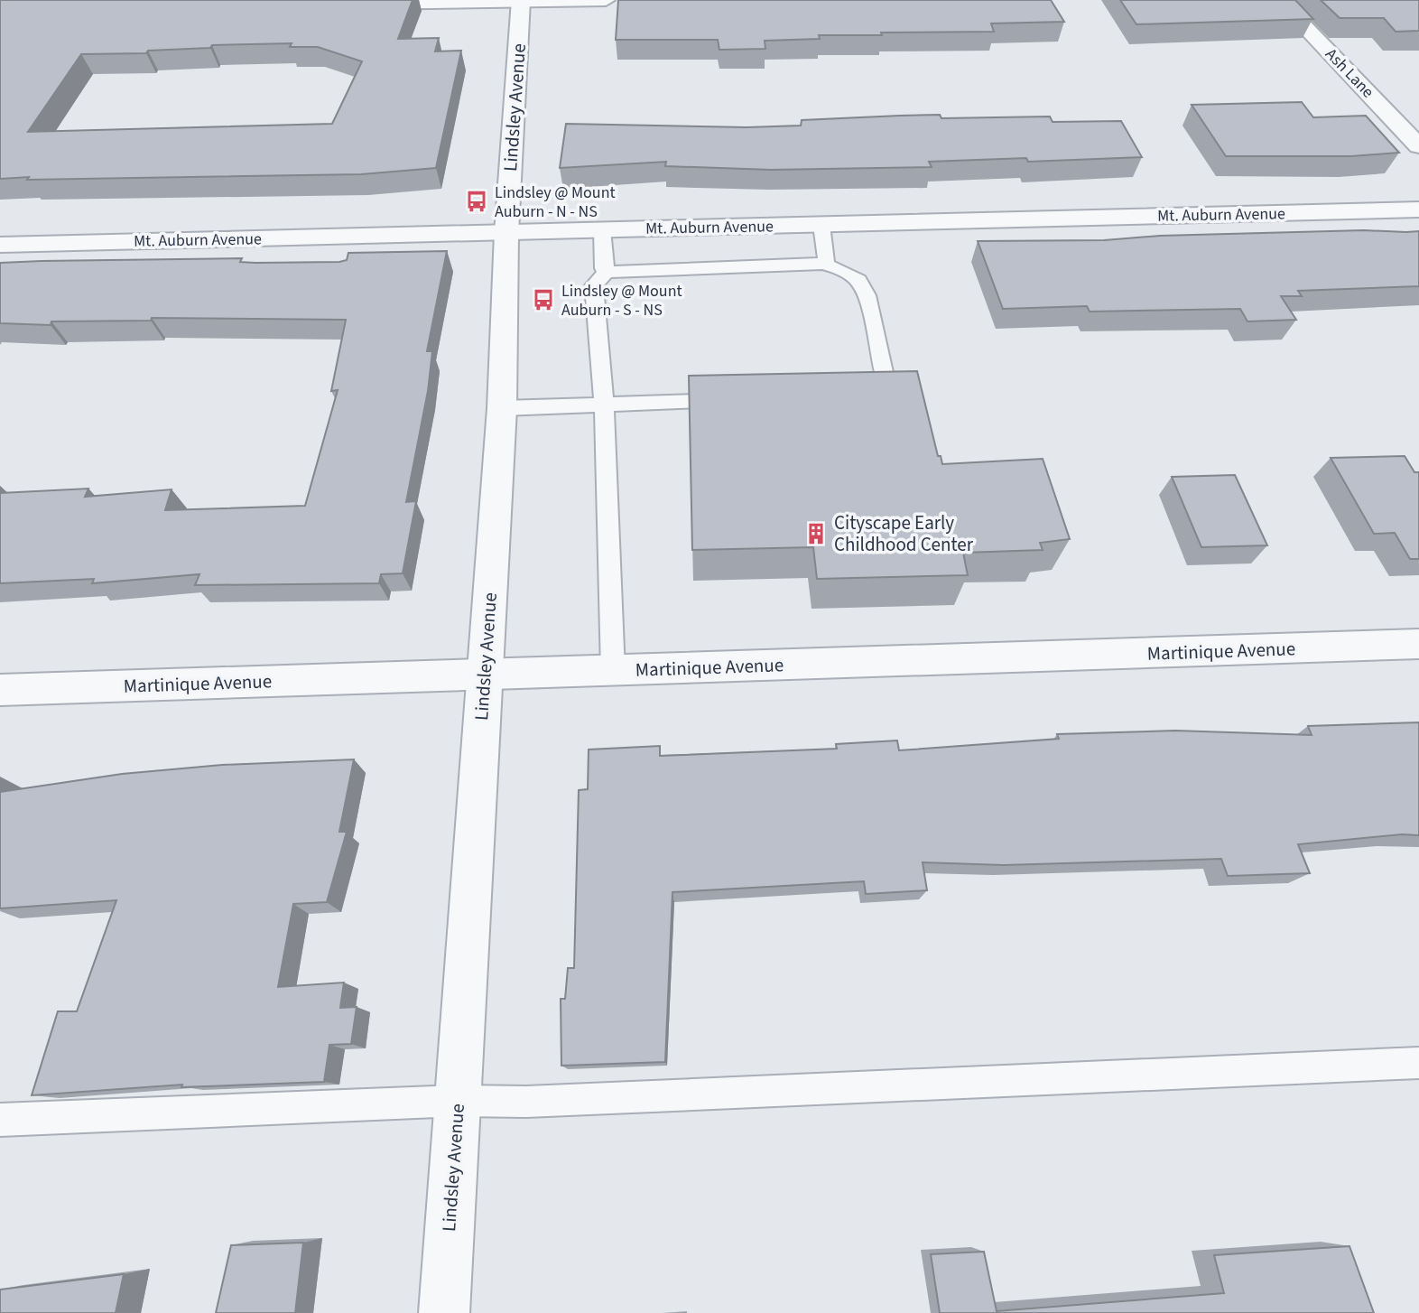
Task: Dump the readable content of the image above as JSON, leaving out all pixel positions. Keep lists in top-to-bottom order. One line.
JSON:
{"streets":{"street":["Ash Lane","Lindsley Avenue","Mt. Auburn Avenue","Martinique Avenue"]},"crossings":[["Lindsley Avenue","Mt. Auburn Avenue"],["Lindsley Avenue","Martinique Avenue"]],"places":{"bus stop":["Lindsley @ Mount Auburn - N - NS","Lindsley @ Mount Auburn - S - NS"],"building":["Cityscape Early Childhood Center"]}}
